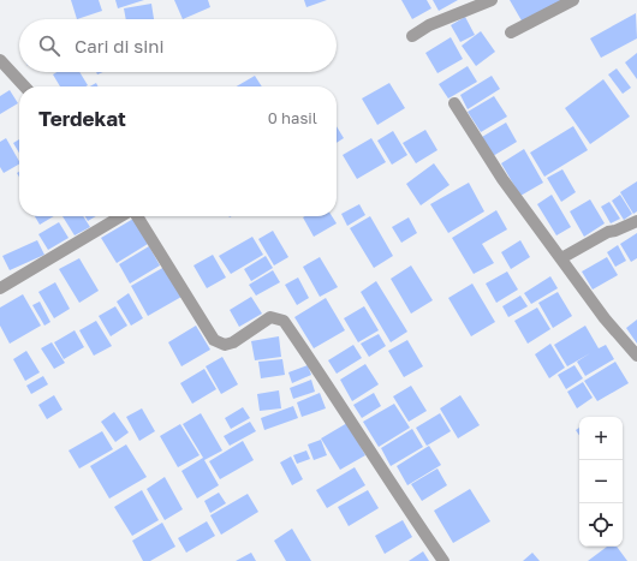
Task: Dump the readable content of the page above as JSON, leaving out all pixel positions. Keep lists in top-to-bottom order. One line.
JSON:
{"page":{"search":"Cari di sini","heading":["Terdekat","0 hasil"],"map_buttons":["+","−"]}}
